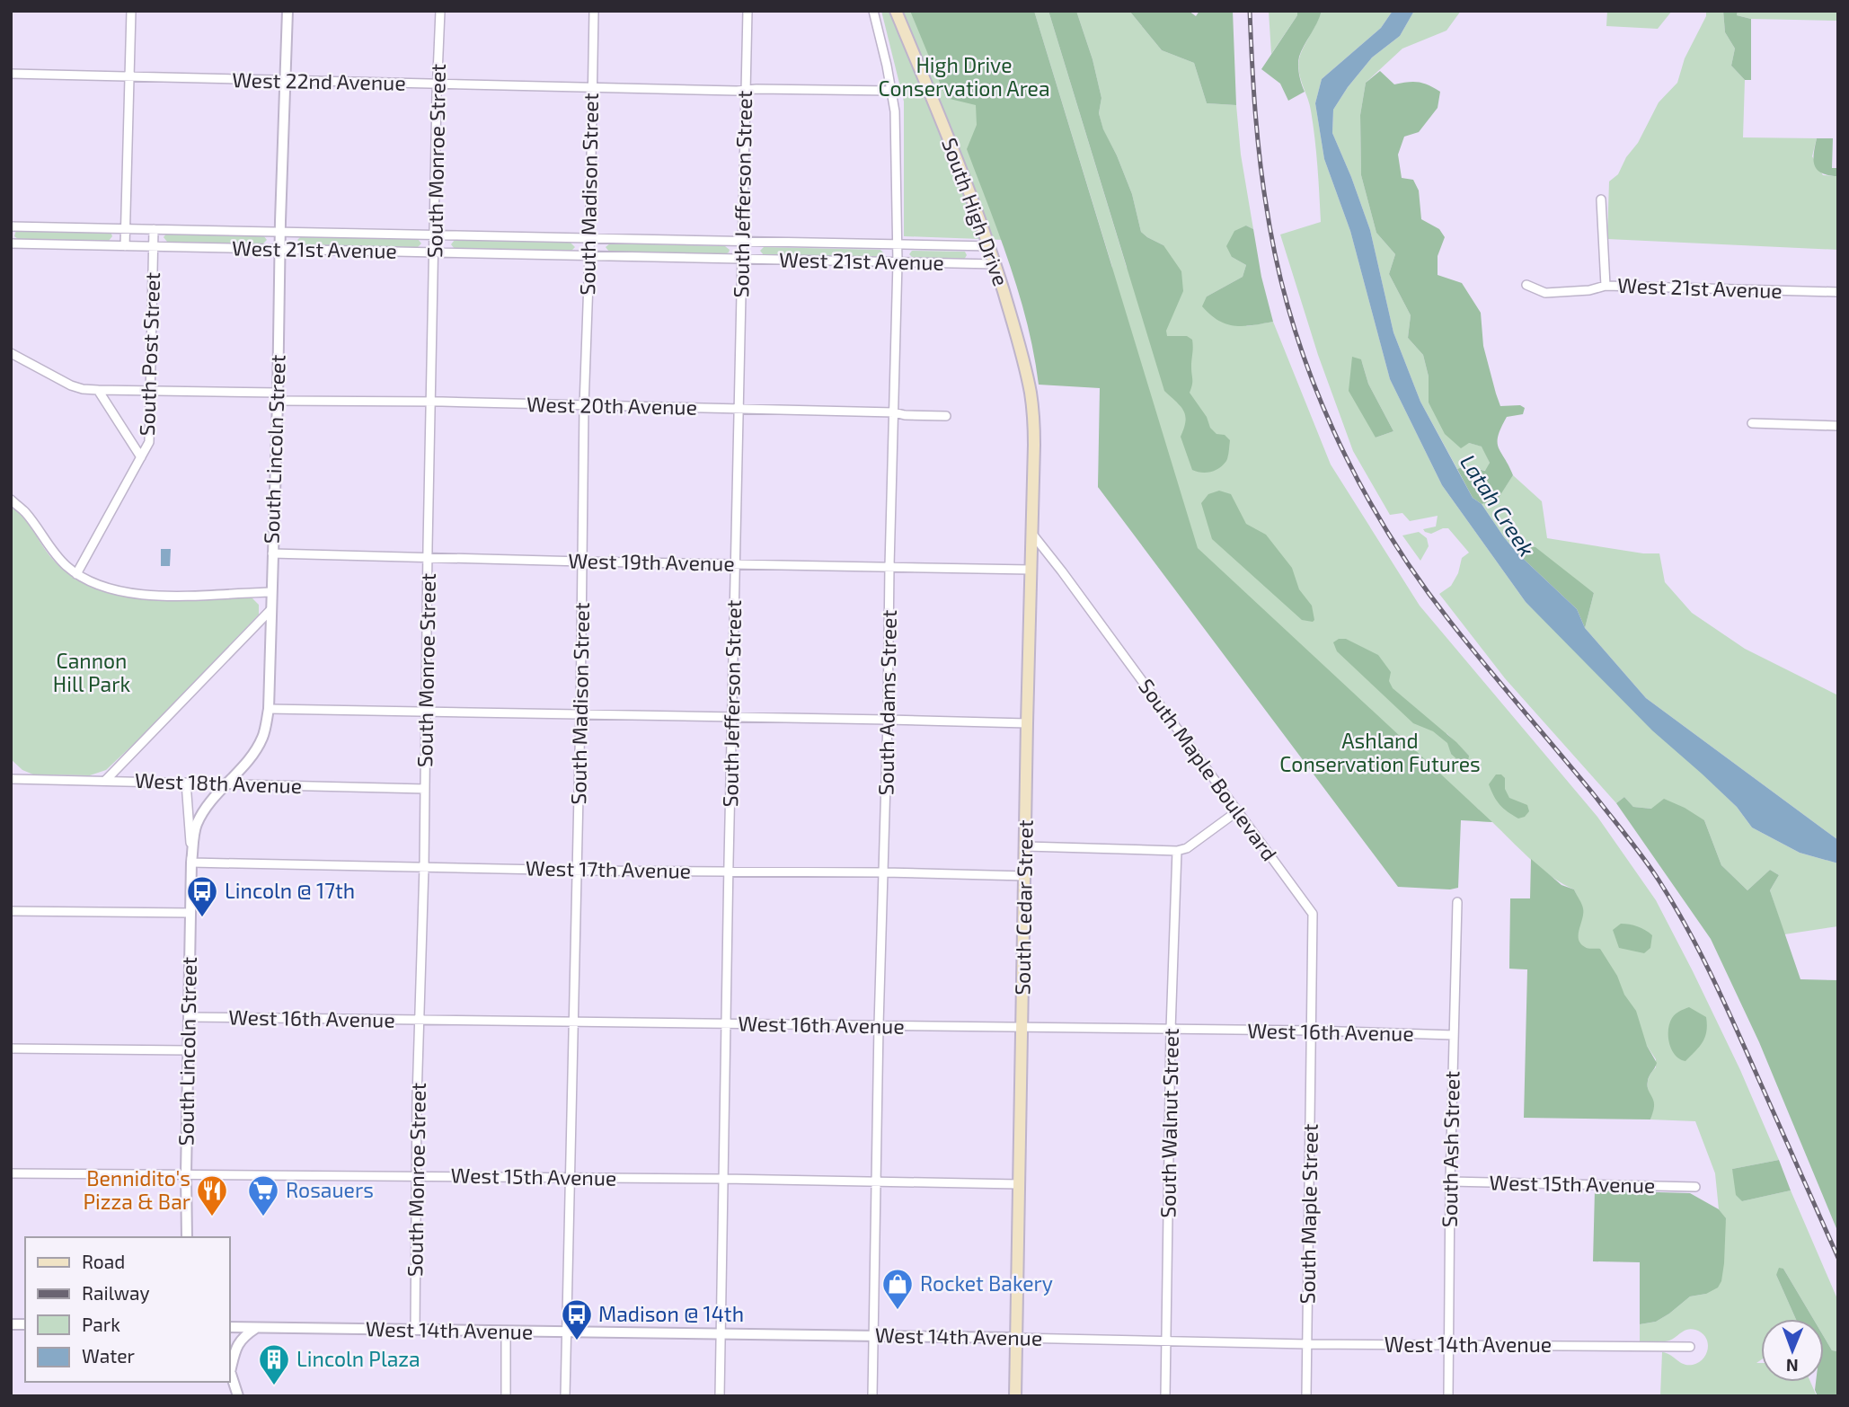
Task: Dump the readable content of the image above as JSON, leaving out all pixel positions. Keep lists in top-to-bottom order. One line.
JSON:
{"streets":{"main road":["South High Drive","South Cedar Street"],"street":["West 22nd Avenue","South Monroe Street","South Madison Street","South Jefferson Street","West 21st Avenue","South Post Street","West 20th Avenue","South Lincoln Street","West 19th Avenue","South Adams Street","South Maple Boulevard","West 18th Avenue","West 17th Avenue","West 16th Avenue","South Walnut Street","South Ash Street","West 15th Avenue","South Maple Street","West 14th Avenue"]},"crossings":[["West 22nd Avenue","South Monroe Street"],["West 22nd Avenue","South Madison Street"],["West 22nd Avenue","South Jefferson Street"],["West 22nd Avenue","South Post Street"],["West 22nd Avenue","South Lincoln Street"],["West 22nd Avenue","South Adams Street"],["South Monroe Street","West 21st Avenue"],["South Monroe Street","West 20th Avenue"],["South Monroe Street","West 19th Avenue"],["South Monroe Street","West 18th Avenue"],["South Monroe Street","West 17th Avenue"],["South Monroe Street","West 16th Avenue"],["South Monroe Street","West 15th Avenue"],["South Monroe Street","West 14th Avenue"],["South Madison Street","West 21st Avenue"],["South Madison Street","West 20th Avenue"],["South Madison Street","West 19th Avenue"],["South Madison Street","West 17th Avenue"],["South Madison Street","West 16th Avenue"],["South Madison Street","West 15th Avenue"],["South Madison Street","West 14th Avenue"],["South Jefferson Street","West 21st Avenue"],["South Jefferson Street","West 20th Avenue"],["South Jefferson Street","West 19th Avenue"],["South Jefferson Street","West 17th Avenue"],["South Jefferson Street","West 16th Avenue"],["South Jefferson Street","West 15th Avenue"],["South Jefferson Street","West 14th Avenue"],["South High Drive","West 21st Avenue"],["South High Drive","South Cedar Street"],["West 21st Avenue","South Post Street"],["West 21st Avenue","South Lincoln Street"],["West 21st Avenue","South Adams Street"],["South Post Street","West 20th Avenue"],["West 20th Avenue","South Lincoln Street"],["West 20th Avenue","South Adams Street"],["South Lincoln Street","West 19th Avenue"],["South Lincoln Street","West 18th Avenue"],["South Lincoln Street","West 17th Avenue"],["South Lincoln Street","West 16th Avenue"],["South Lincoln Street","West 15th Avenue"],["West 19th Avenue","South Adams Street"],["West 19th Avenue","South Cedar Street"],["South Adams Street","West 17th Avenue"],["South Adams Street","West 16th Avenue"],["South Adams Street","West 15th Avenue"],["South Adams Street","West 14th Avenue"],["South Maple Boulevard","South Cedar Street"],["South Maple Boulevard","West 16th Avenue"],["South Maple Boulevard","South Maple Street"],["West 17th Avenue","South Cedar Street"],["South Cedar Street","West 16th Avenue"],["South Cedar Street","West 15th Avenue"],["South Cedar Street","West 14th Avenue"],["West 16th Avenue","South Walnut Street"],["West 16th Avenue","South Ash Street"],["West 16th Avenue","South Maple Street"],["South Walnut Street","West 14th Avenue"],["South Ash Street","West 15th Avenue"],["South Ash Street","West 14th Avenue"],["South Maple Street","West 14th Avenue"]],"water":["Latah Creek"],"parks":["High Drive Conservation Area","Cannon Hill Park","Ashland Conservation Futures"],"places":{"bus stop":["Lincoln @ 17th","Madison @ 14th"],"restaurant":["Bennidito's Pizza & Bar"],"supermarket":["Rosauers"],"shop":["Rocket Bakery"],"building":["Lincoln Plaza"]},"legend":["Road","Railway","Park","Water"],"north":"bottom"}
